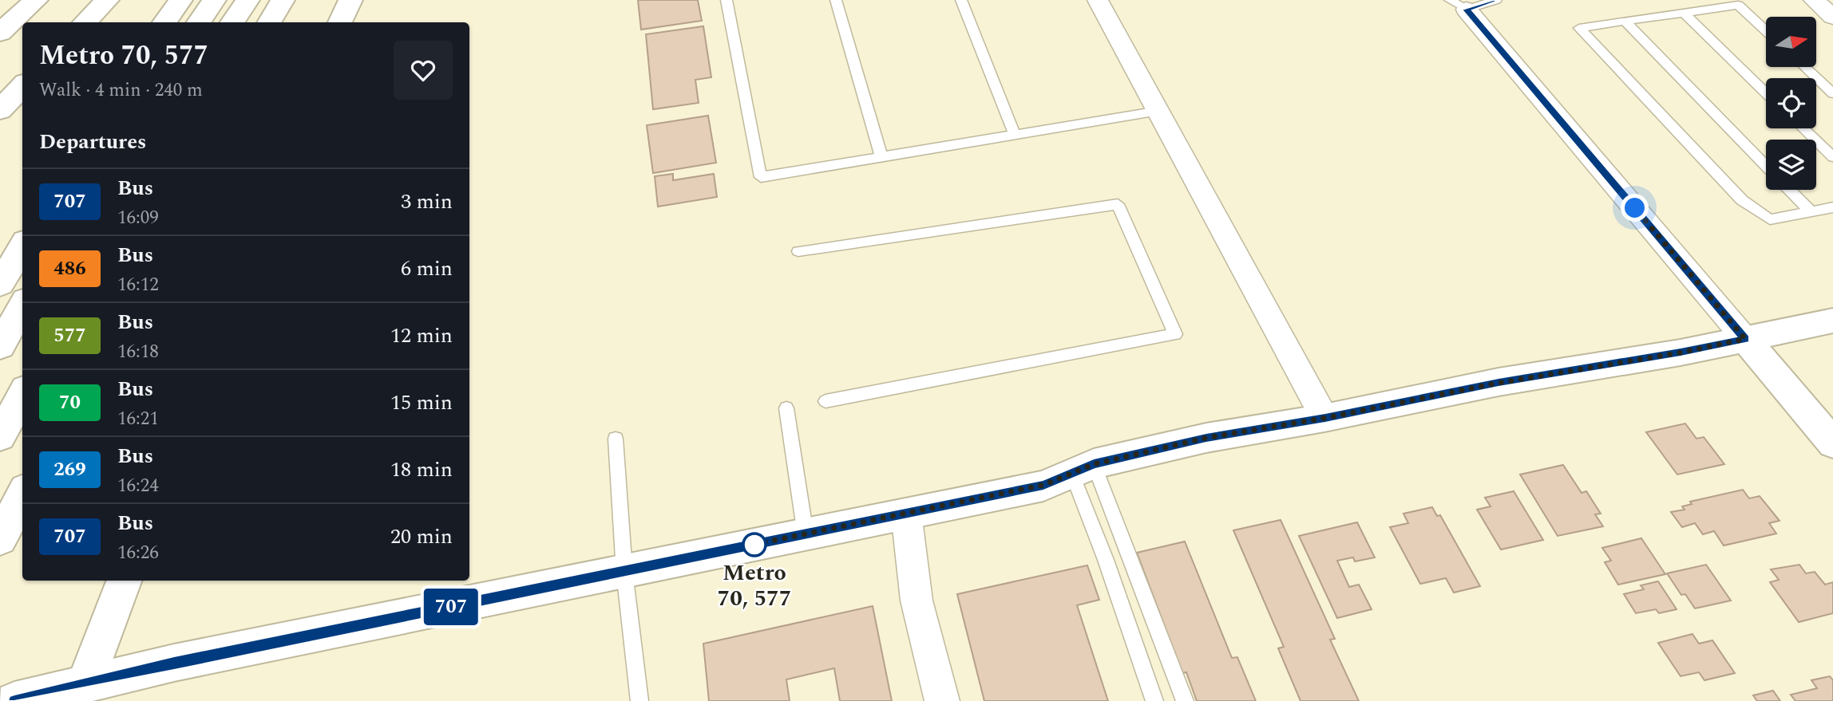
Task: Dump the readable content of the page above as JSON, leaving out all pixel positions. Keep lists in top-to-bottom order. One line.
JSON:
{"places":["Metro 70, 577"],"lines":["bus line 707"],"north":"right","page":{"on_map":"707","heading":[["Metro 70, 577","Walk · 4 min · 240 m"],"Departures"],"list":[{"mark":"707","name":"Bus","note":"16:09","value":"3 min"},{"mark":"486","name":"Bus","note":"16:12","value":"6 min"},{"mark":"577","name":"Bus","note":"16:18","value":"12 min"},{"mark":"70","name":"Bus","note":"16:21","value":"15 min"},{"mark":"269","name":"Bus","note":"16:24","value":"18 min"},{"mark":"707","name":"Bus","note":"16:26","value":"20 min"}]}}
